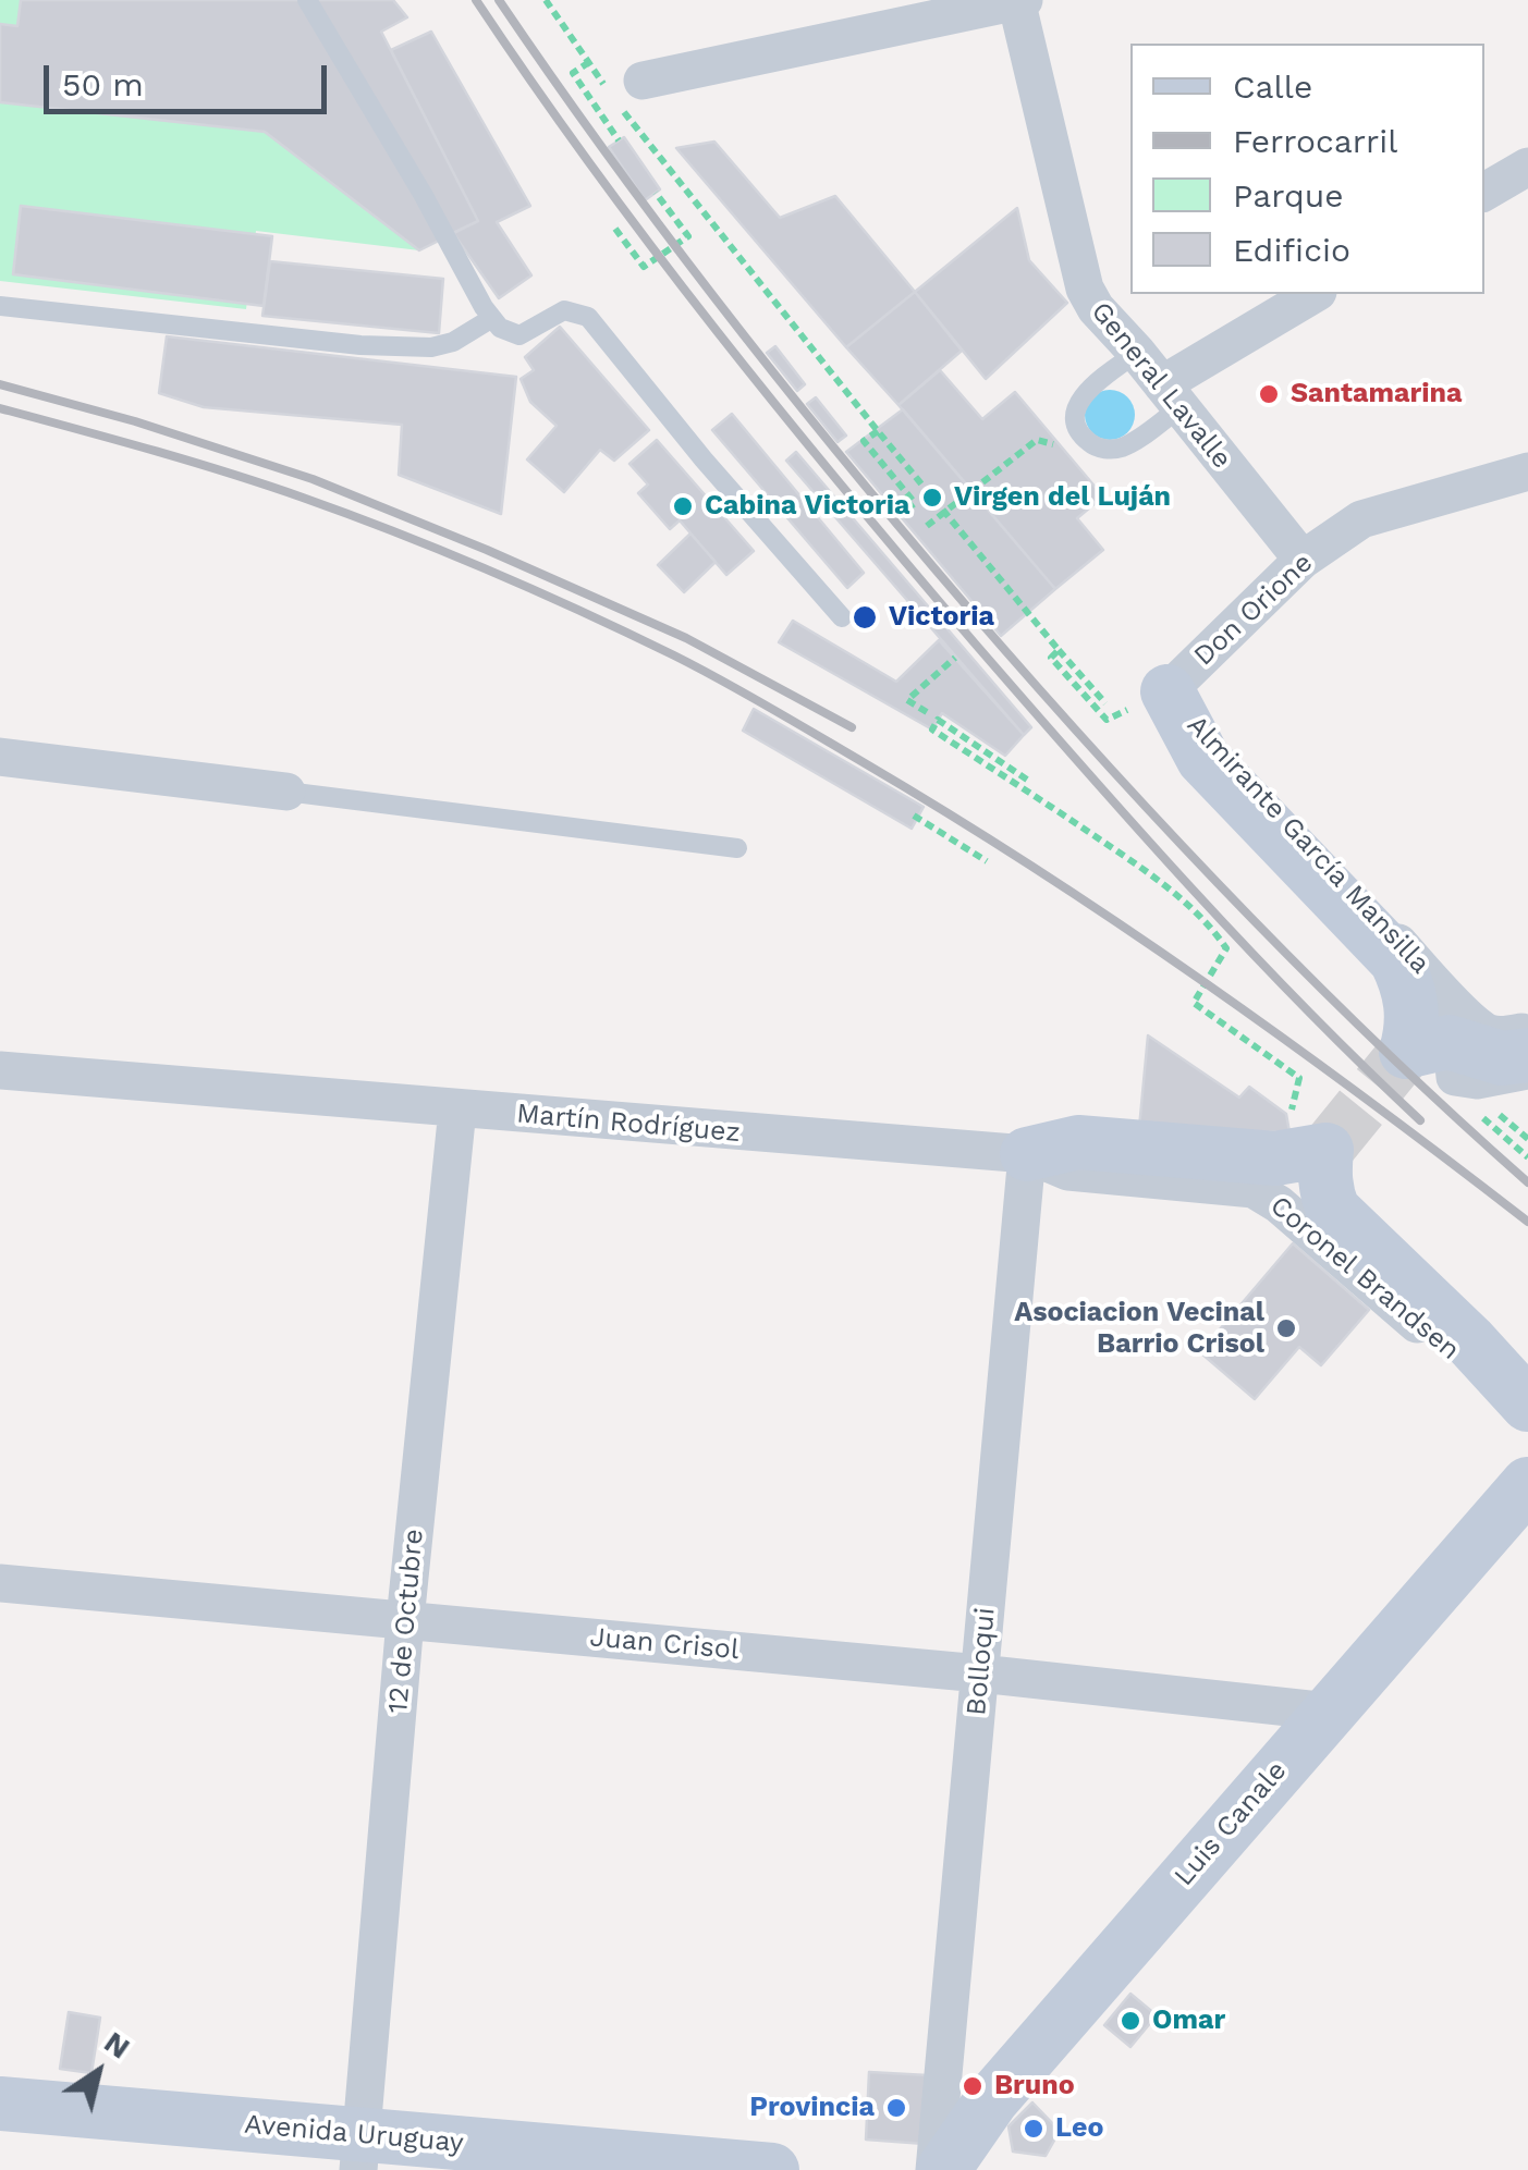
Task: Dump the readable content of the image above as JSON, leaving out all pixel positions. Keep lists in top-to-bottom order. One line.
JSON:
{"streets":{"street":["General Lavalle","Don Orione","Almirante García Mansilla","Martín Rodríguez","Coronel Brandsen","12 de Octubre","Juan Crisol","Bolloqui","Luis Canale","Avenida Uruguay"]},"crossings":[["General Lavalle","Don Orione"],["Don Orione","Almirante García Mansilla"],["Martín Rodríguez","Coronel Brandsen"],["Martín Rodríguez","12 de Octubre"],["Martín Rodríguez","Bolloqui"],["12 de Octubre","Juan Crisol"],["12 de Octubre","Avenida Uruguay"],["Juan Crisol","Bolloqui"],["Juan Crisol","Luis Canale"]],"places":["Santamarina","Virgen del Luján","Cabina Victoria","Victoria","Asociacion Vecinal Barrio Crisol","Omar","Bruno","Provincia","Leo"],"legend":["Calle","Ferrocarril","Parque","Edificio"],"scale_bar":"50 m","north":"top right"}
